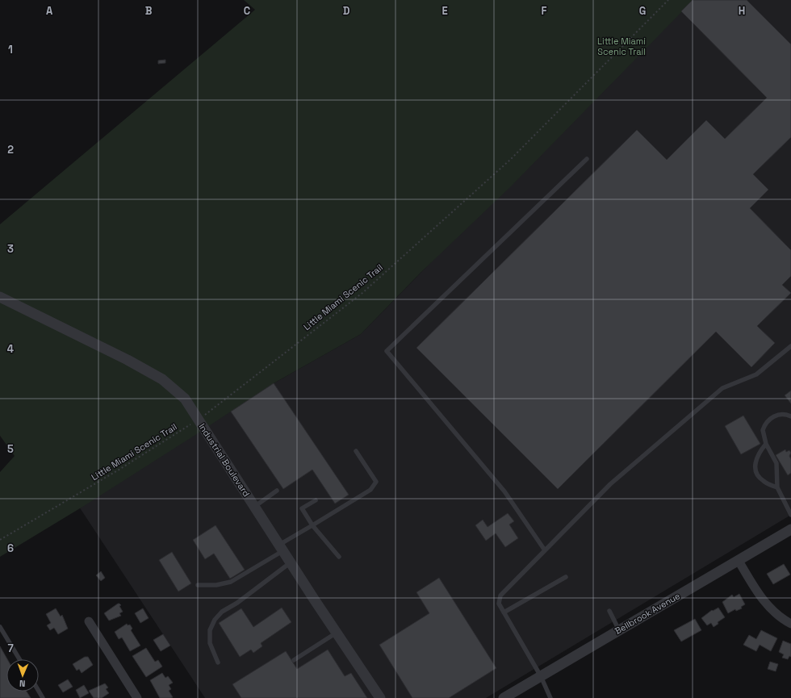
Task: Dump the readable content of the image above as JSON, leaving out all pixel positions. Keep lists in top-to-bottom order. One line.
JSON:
{"streets":{"street":["Industrial Boulevard","Bellbrook Avenue"],"path":["Little Miami Scenic Trail"]},"crossings":[["Little Miami Scenic Trail","Industrial Boulevard"]],"parks":["Little Miami Scenic Trail"],"north":"bottom","grid":{"columns":["A","B","C","D","E","F","G","H"],"rows":["1","2","3","4","5","6","7"]}}
